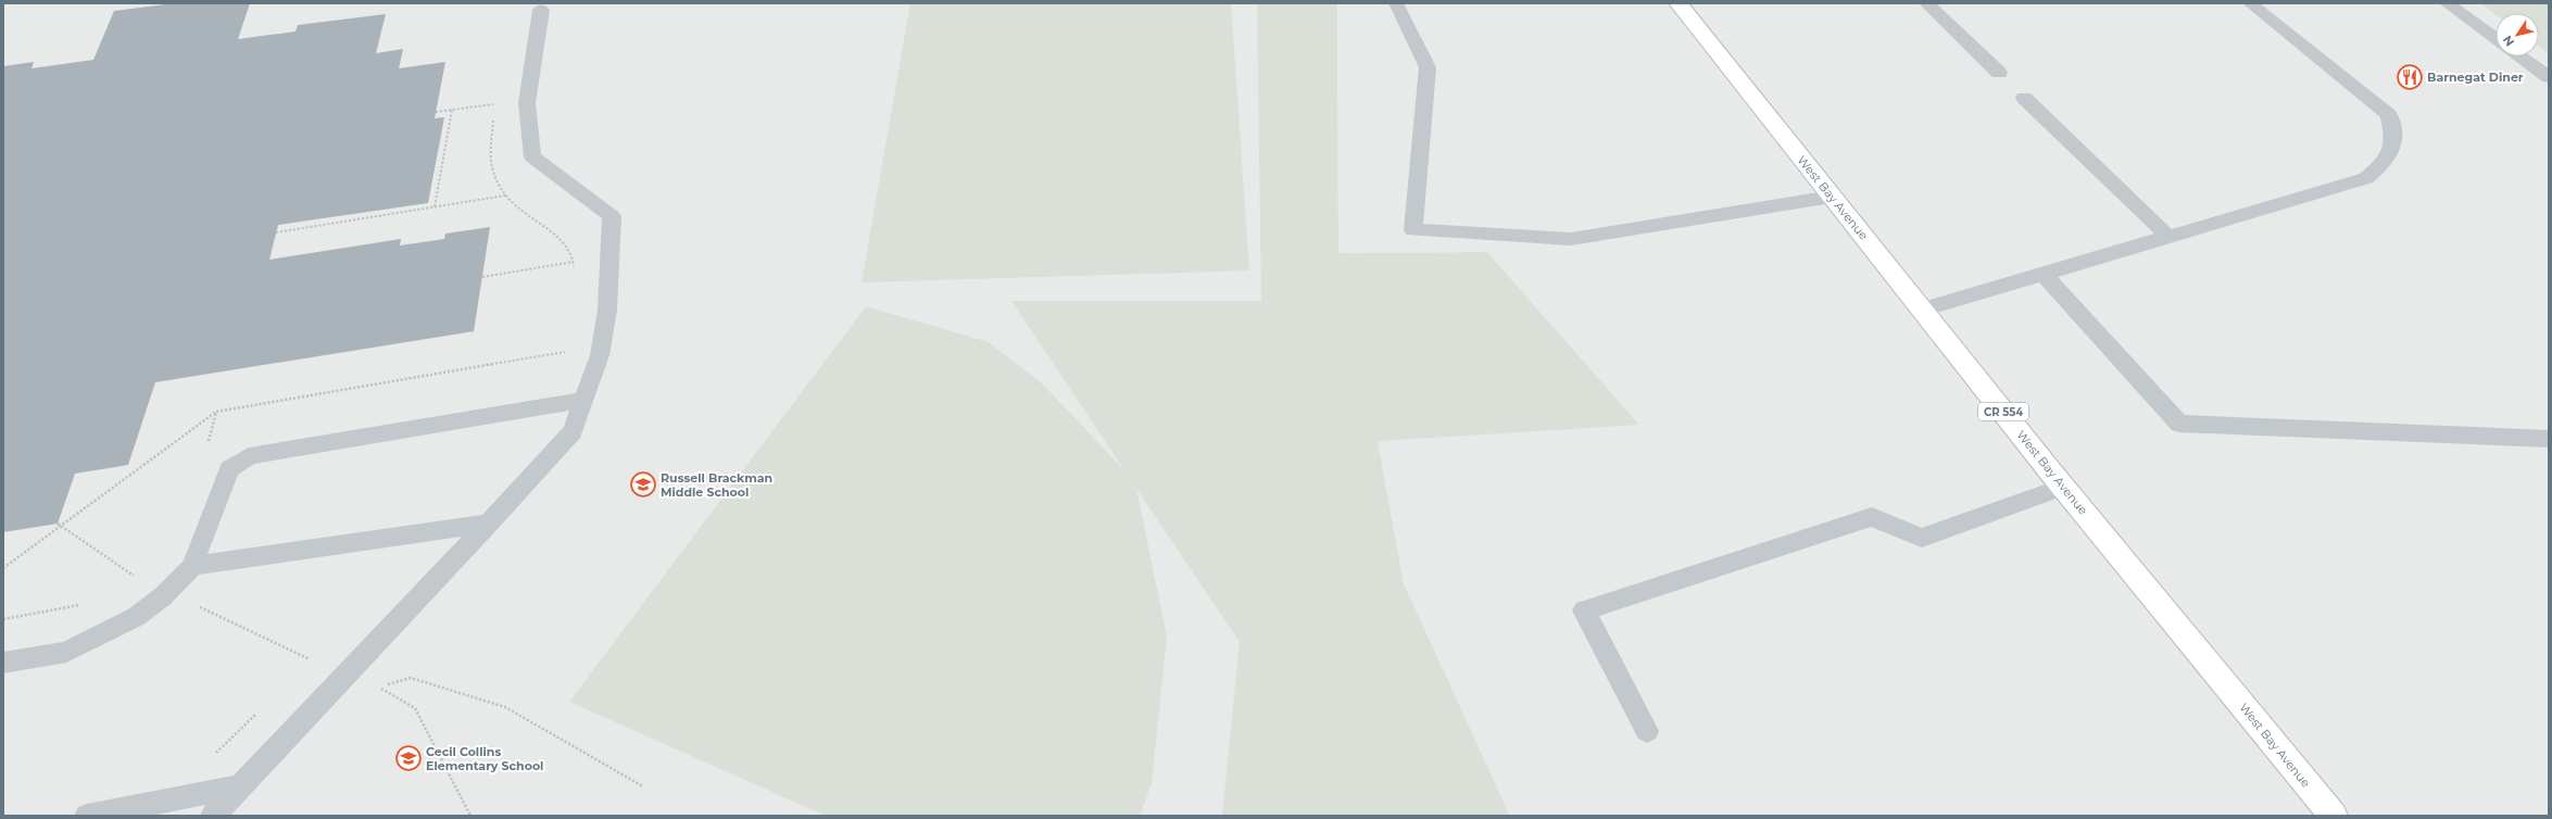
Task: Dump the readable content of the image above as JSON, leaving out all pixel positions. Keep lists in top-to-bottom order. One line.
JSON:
{"streets":{"main road":["West Bay Avenue","CR 554"]},"places":{"restaurant":["Barnegat Diner"],"school or university":["Russell Brackman Middle School","Cecil Collins Elementary School"]},"north":"bottom left"}
